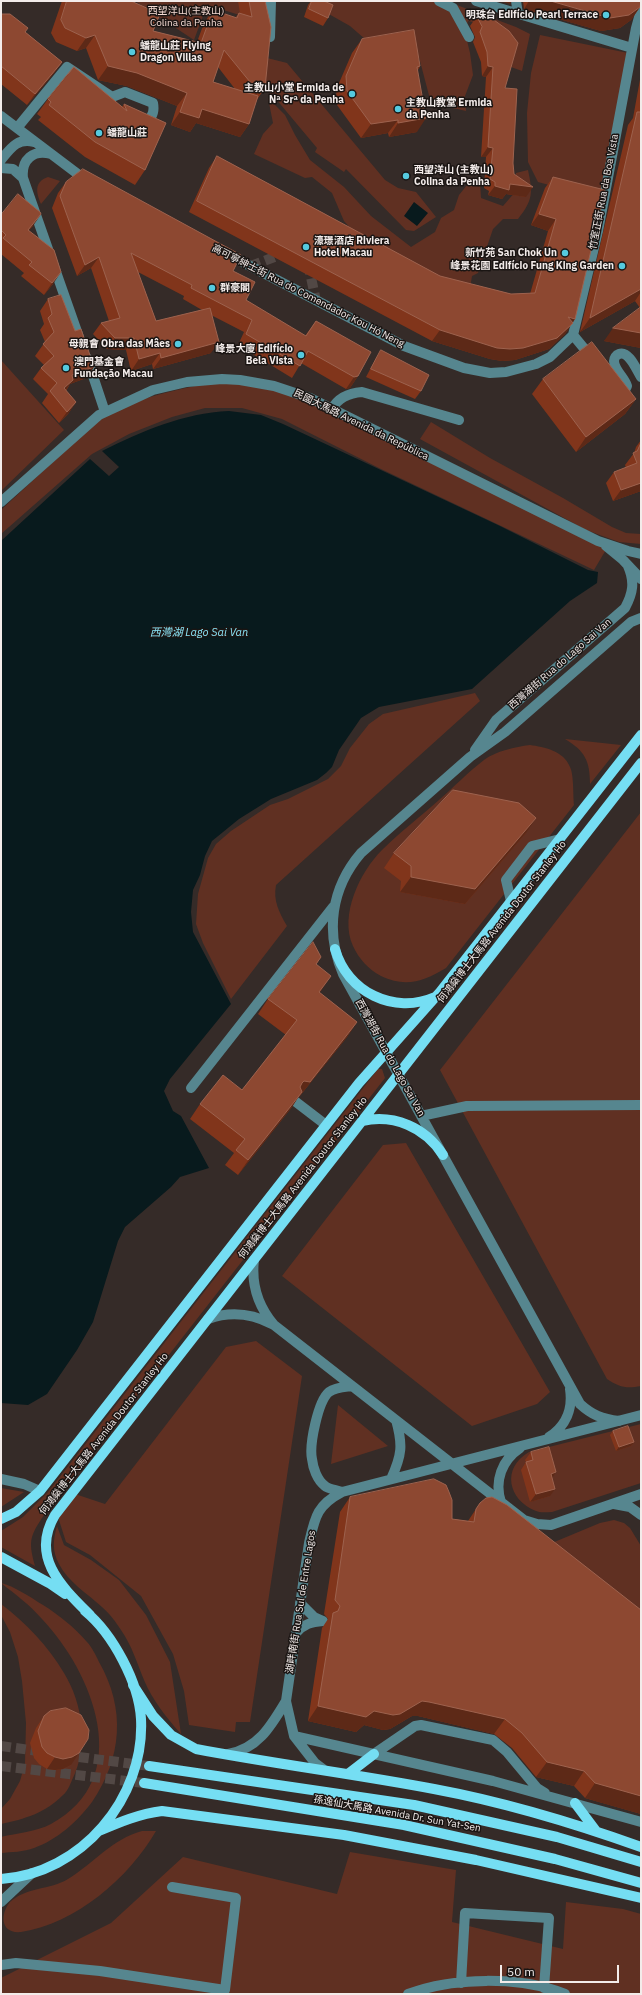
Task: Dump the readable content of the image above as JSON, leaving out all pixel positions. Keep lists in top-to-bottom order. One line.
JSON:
{"streets":{"main road":["何鴻燊博士大馬路 Avenida Doutor Stanley Ho","孫逸仙大馬路 Avenida Dr. Sun Yat-Sen"],"street":["竹室正街 Rua da Boa Vista","高可寧紳士街 Rua do Comendador Kou Hó Neng","民國大馬路 Avenida da República","西灣湖街 Rua do Lago Sai Van","湖畔南街 Rua Sul de Entre Lagos"]},"crossings":[["竹室正街 Rua da Boa Vista","高可寧紳士街 Rua do Comendador Kou Hó Neng"],["民國大馬路 Avenida da República","西灣湖街 Rua do Lago Sai Van"],["西灣湖街 Rua do Lago Sai Van","何鴻燊博士大馬路 Avenida Doutor Stanley Ho"],["西灣湖街 Rua do Lago Sai Van","湖畔南街 Rua Sul de Entre Lagos"]],"water":["西灣湖 Lago Sai Van"],"parks":["西望洋山(主教山) Colina da Penha"],"places":["明珠台 Edifício Pearl Terrace","蟠龍山莊 Flying Dragon Villas","主教山小堂 Ermida de Nª Srª da Penha","主教山教堂 Ermida da Penha","蟠龍山莊","西望洋山 (主教山) Colina da Penha","濠璟酒店 Riviera Hotel Macau","新竹苑 San Chok Un","峰景花園 Edifício Fung King Garden","群豪閣","母親會 Obra das Mâes","峰景大廈 Edifício Bela Vista","澳門基金會 Fundação Macau"],"scale_bar":"50 m"}
